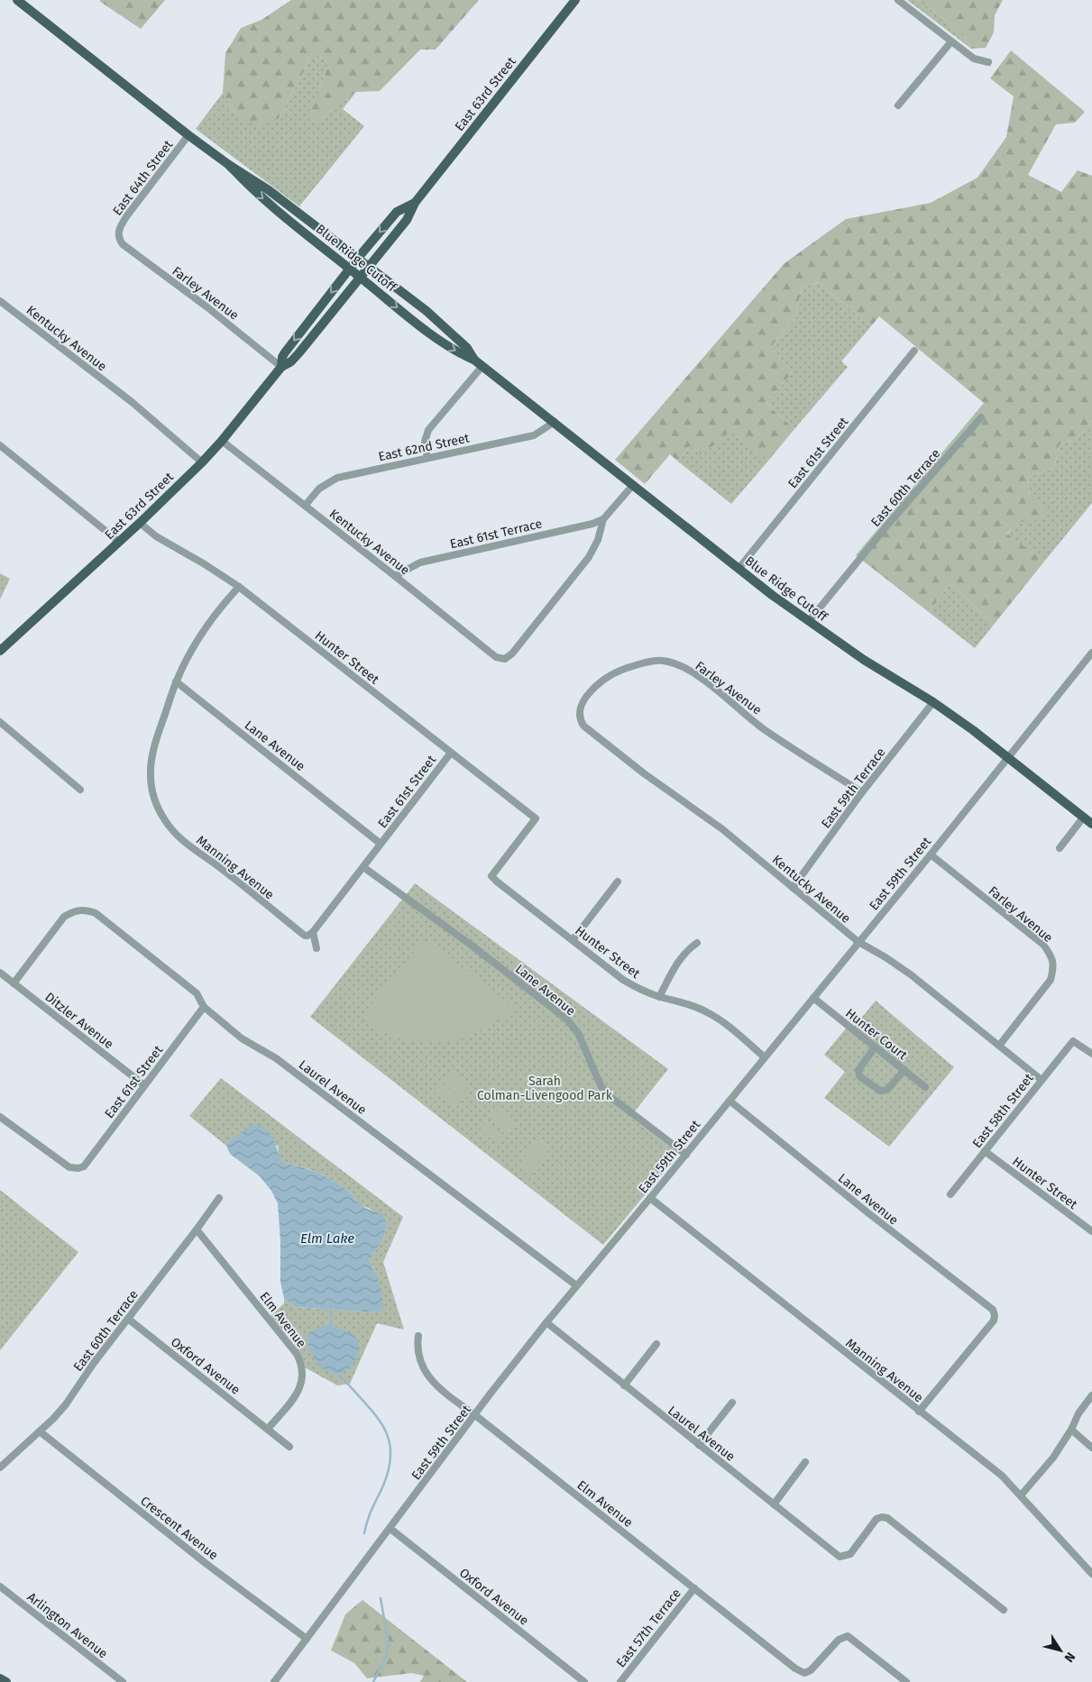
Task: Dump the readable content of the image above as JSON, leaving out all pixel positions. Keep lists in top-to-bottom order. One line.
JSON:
{"streets":{"main road":["East 63rd Street","Blue Ridge Cutoff"],"street":["East 64th Street","Farley Avenue","Kentucky Avenue","East 62nd Street","East 61st Street","East 60th Terrace","East 61st Terrace","Hunter Street","Lane Avenue","East 59th Terrace","Manning Avenue","East 59th Street","Ditzler Avenue","Hunter Court","Laurel Avenue","East 58th Street","Elm Avenue","Oxford Avenue","Crescent Avenue","Arlington Avenue","East 57th Terrace"]},"crossings":[["East 63rd Street","Blue Ridge Cutoff"],["East 63rd Street","Farley Avenue"],["East 63rd Street","Kentucky Avenue"],["East 63rd Street","Hunter Street"],["East 64th Street","Blue Ridge Cutoff"],["East 64th Street","Farley Avenue"],["Blue Ridge Cutoff","East 62nd Street"],["Blue Ridge Cutoff","East 61st Street"],["Blue Ridge Cutoff","East 60th Terrace"],["Blue Ridge Cutoff","East 59th Terrace"],["Blue Ridge Cutoff","East 59th Street"],["Farley Avenue","Kentucky Avenue"],["Farley Avenue","East 59th Terrace"],["Farley Avenue","East 59th Street"],["Kentucky Avenue","East 62nd Street"],["Kentucky Avenue","East 61st Terrace"],["Kentucky Avenue","East 59th Terrace"],["Kentucky Avenue","East 59th Street"],["Kentucky Avenue","East 58th Street"],["East 61st Street","Hunter Street"],["East 61st Street","Lane Avenue"],["East 61st Street","Ditzler Avenue"],["East 61st Street","Laurel Avenue"],["East 60th Terrace","Elm Avenue"],["East 60th Terrace","Oxford Avenue"],["East 60th Terrace","Crescent Avenue"],["Hunter Street","East 59th Street"],["Hunter Street","East 58th Street"],["Lane Avenue","Manning Avenue"],["Lane Avenue","East 59th Street"],["Manning Avenue","East 59th Street"],["East 59th Street","Hunter Court"],["East 59th Street","Laurel Avenue"],["East 59th Street","Elm Avenue"],["East 59th Street","Oxford Avenue"],["East 59th Street","Crescent Avenue"],["Ditzler Avenue","Laurel Avenue"],["Elm Avenue","Oxford Avenue"],["Elm Avenue","East 57th Terrace"]],"water":["Elm Lake"],"parks":["Sarah Colman-Livengood Park"],"north":"bottom right"}
